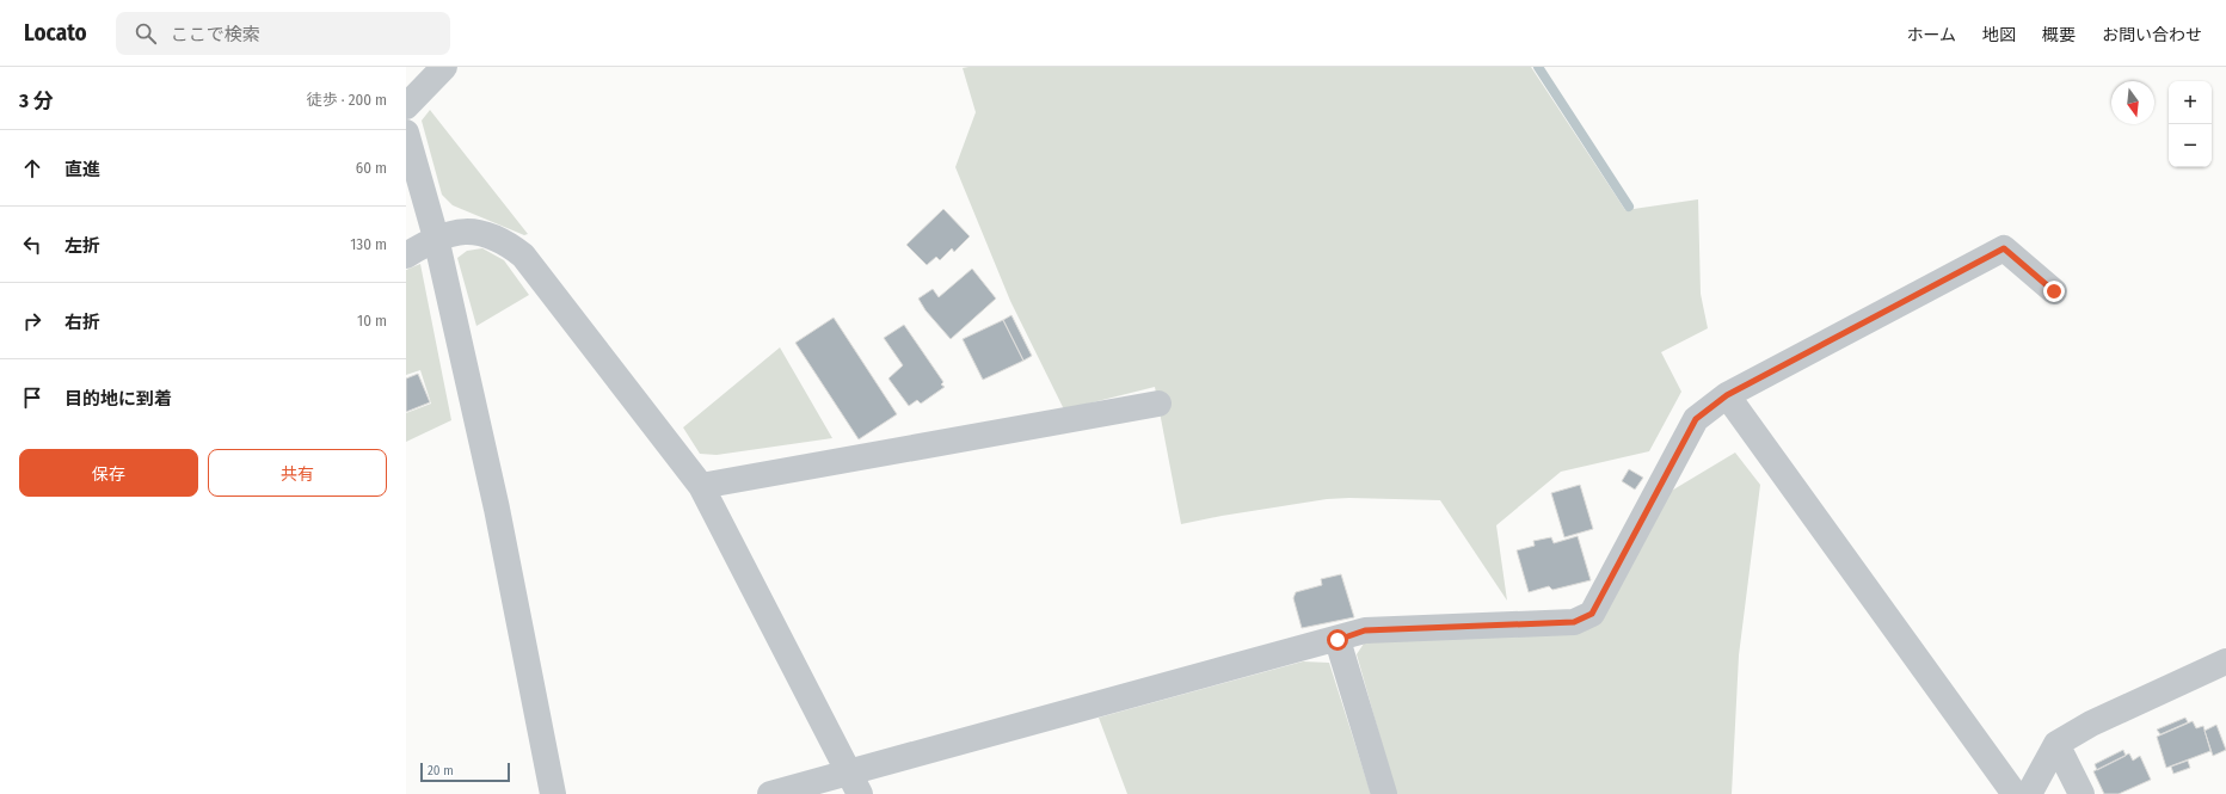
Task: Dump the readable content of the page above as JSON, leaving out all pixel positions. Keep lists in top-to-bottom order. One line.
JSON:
{"scale_bar":"20 m","north":"bottom","page":{"header":"Locato","search":"ここで検索","nav":["ホーム","地図","概要","お問い合わせ"],"heading":["3 分","徒歩 · 200 m"],"map_buttons":["+","−"],"list":[["直進","60 m"],["左折","130 m"],["右折","10 m"],"目的地に到着"],"buttons":["保存","共有"],"scale":"20 m"}}
